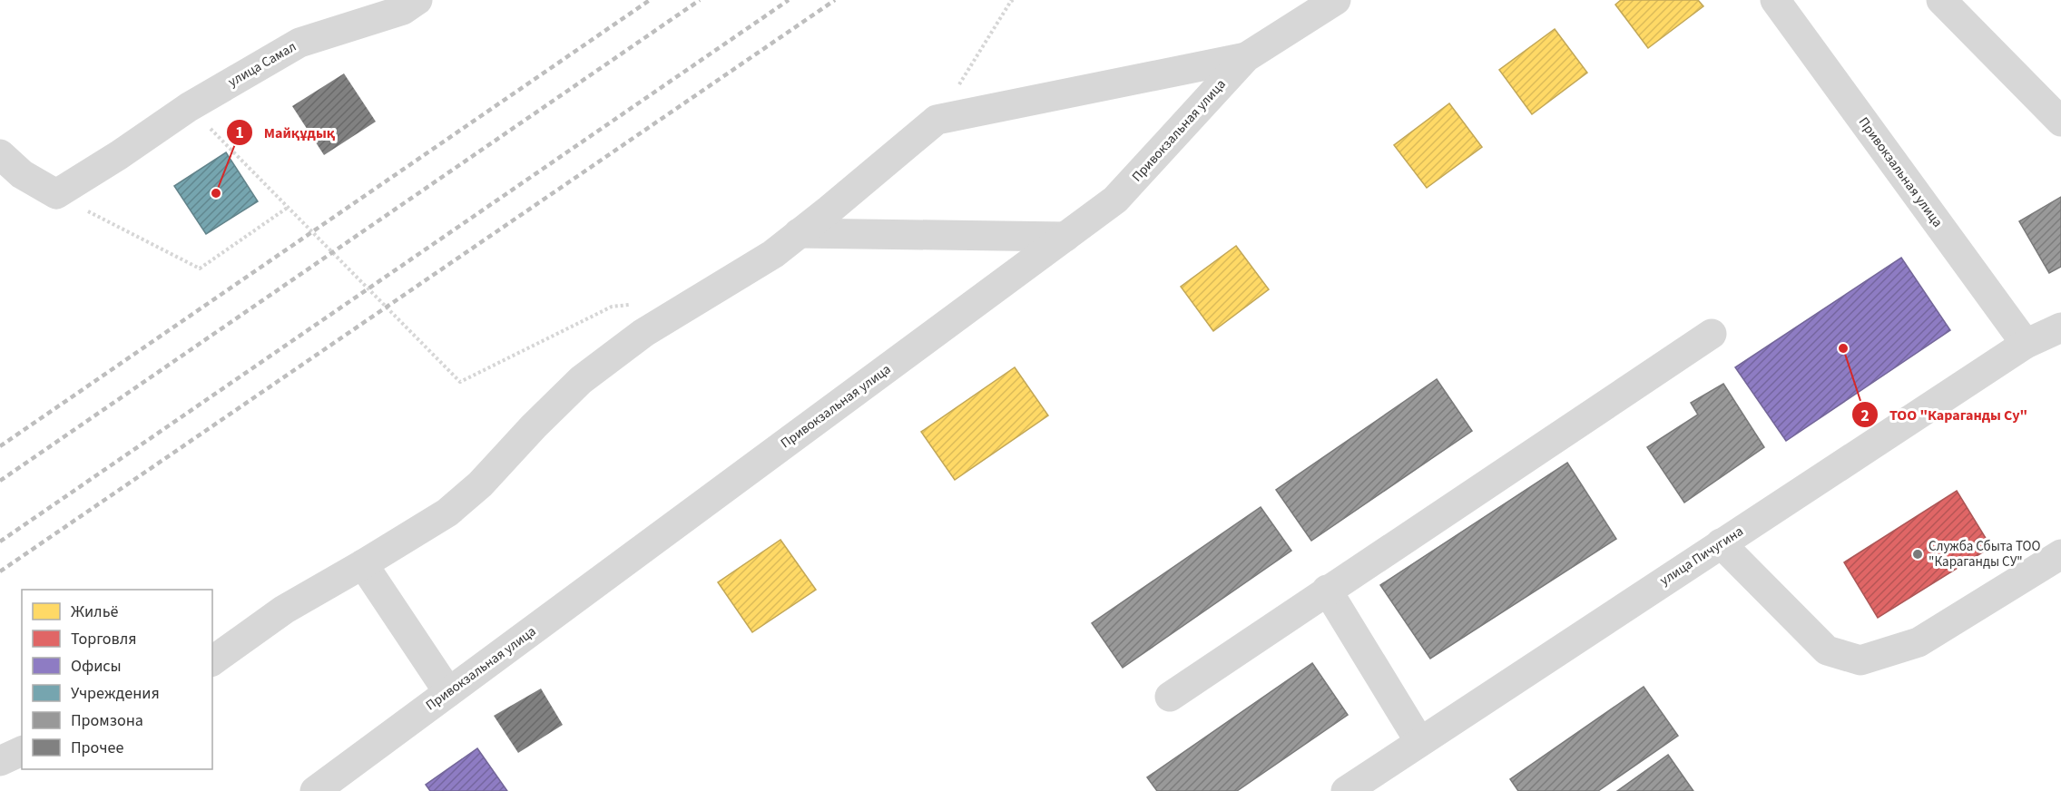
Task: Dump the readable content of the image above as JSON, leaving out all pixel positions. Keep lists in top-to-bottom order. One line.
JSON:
{"streets":{"street":["улица Самал","Привокзальная улица","улица Пичугина"]},"crossings":[["Привокзальная улица","улица Пичугина"]],"places":["Майқұдық","ТОО \"Караганды Су\"","Служба Сбыта ТОО \"Караганды СУ\""],"legend":["Жильё","Торговля","Офисы","Учреждения","Промзона","Прочее"]}
